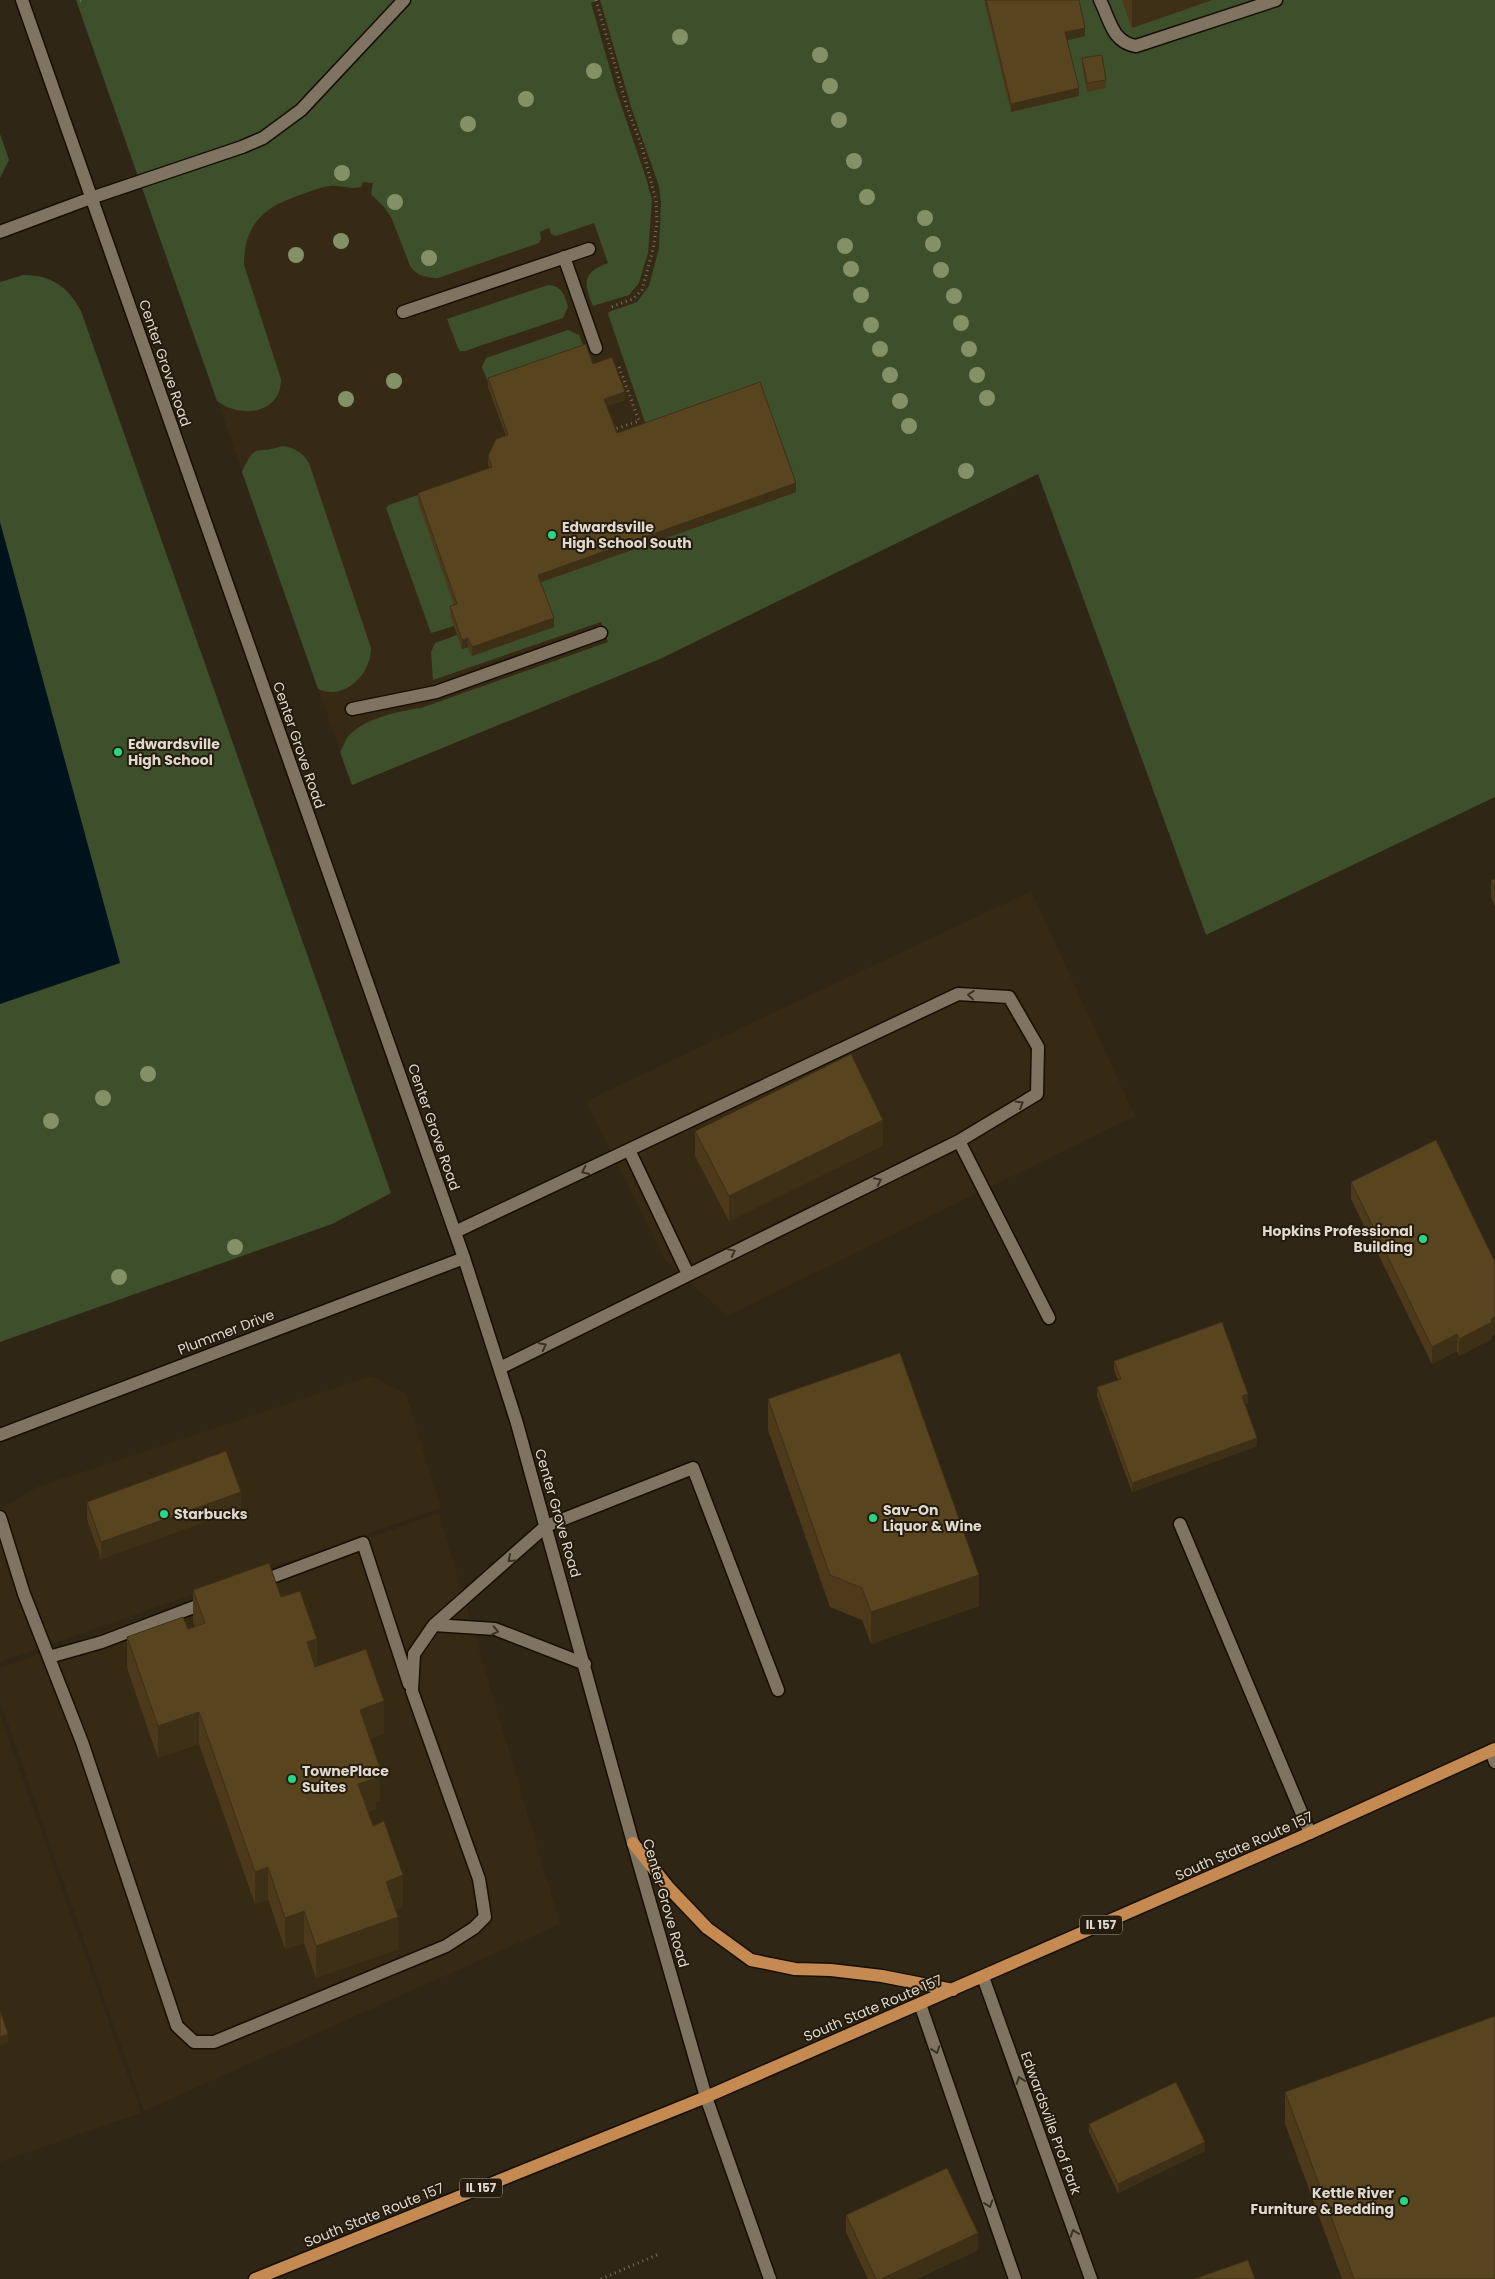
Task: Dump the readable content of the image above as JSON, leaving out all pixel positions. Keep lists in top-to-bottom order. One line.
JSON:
{"streets":{"main road":["South State Route 157","IL 157"],"street":["Center Grove Road","Plummer Drive","Edwardsville Prof Park"]},"crossings":[["Center Grove Road","Plummer Drive"],["Center Grove Road","South State Route 157"],["South State Route 157","Edwardsville Prof Park"]],"places":["Edwardsville High School South","Edwardsville High School","Hopkins Professional Building","Starbucks","Sav-On Liquor & Wine","TownePlace Suites","Kettle River Furniture & Bedding"]}
